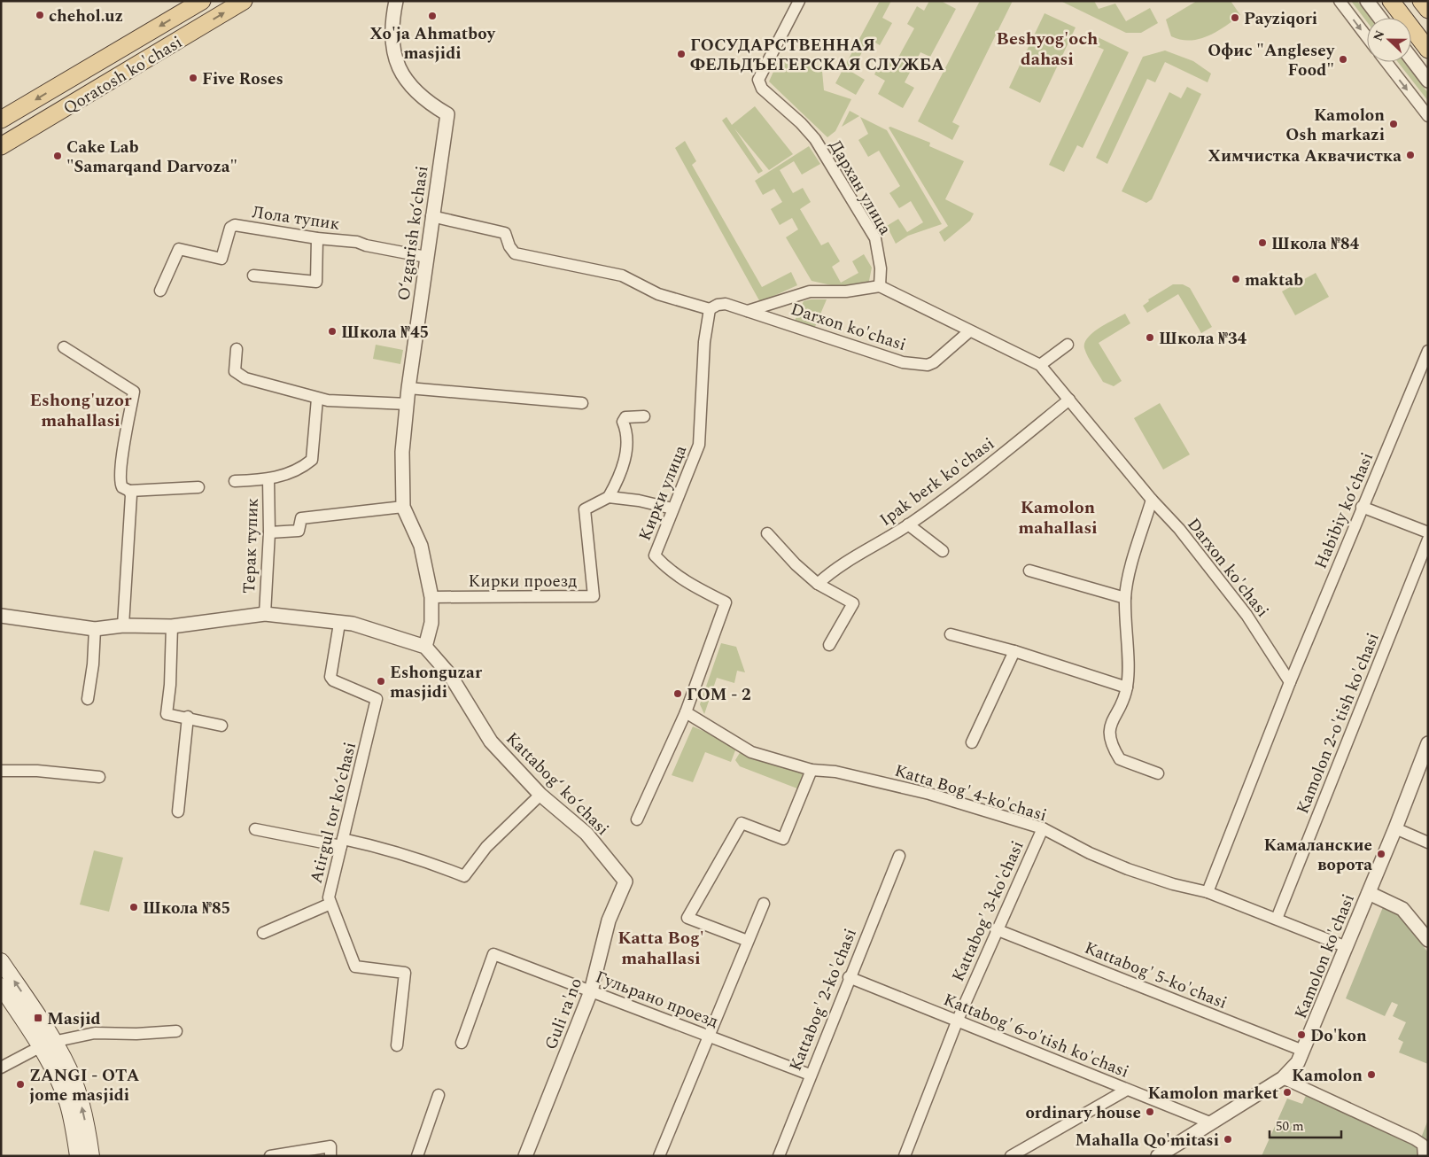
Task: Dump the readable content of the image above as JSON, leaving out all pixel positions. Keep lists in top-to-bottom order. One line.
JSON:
{"streets":{"main road":["Qoratosh ko'chasi"],"street":["Дархан улица","Лола тупик","O‘zgarish ko‘chasi","Darxon ko'chasi","Ipak berk ko'chasi","Кирки улица","Habibiy koʻchasi","Терак тупик","Кирки проезд","Kamolon 2-o'tish ko'chasi","Kattabogʻ koʻchasi","Katta Bog' 4-ko'chasi","Atirgul tor koʻchasi","Kattabog' 3-ko'chasi","Kamolon ko'chasi","Kattabog' 5-ko'chasi","Гульрано проезд","Kattabog' 2-ko'chasi","Guli ra'no","Kattabog' 6-o'tish ko'chasi"]},"crossings":[["Дархан улица","Darxon ko'chasi"],["Лола тупик","O‘zgarish ko‘chasi"],["O‘zgarish ko‘chasi","Кирки проезд"],["O‘zgarish ko‘chasi","Kattabogʻ koʻchasi"],["Darxon ko'chasi","Ipak berk ko'chasi"],["Darxon ko'chasi","Кирки улица"],["Darxon ko'chasi","Habibiy koʻchasi"],["Кирки улица","Katta Bog' 4-ko'chasi"],["Kamolon 2-o'tish ko'chasi","Katta Bog' 4-ko'chasi"],["Kattabogʻ koʻchasi","Guli ra'no"],["Katta Bog' 4-ko'chasi","Kattabog' 3-ko'chasi"],["Katta Bog' 4-ko'chasi","Kamolon ko'chasi"],["Kattabog' 3-ko'chasi","Kattabog' 5-ko'chasi"],["Kattabog' 3-ko'chasi","Kattabog' 6-o'tish ko'chasi"],["Kamolon ko'chasi","Kattabog' 5-ko'chasi"],["Kamolon ko'chasi","Kattabog' 6-o'tish ko'chasi"],["Гульрано проезд","Kattabog' 2-ko'chasi"],["Гульрано проезд","Guli ra'no"],["Kattabog' 2-ko'chasi","Kattabog' 6-o'tish ko'chasi"]],"districts":["Beshyog'och dahasi","Eshong'uzor mahallasi","Kamolon mahallasi","Katta Bog' mahallasi"],"places":{"other":["chehol.uz","Xo'ja Ahmatboy masjidi","Payziqori","ГОСУДАРСТВЕННАЯ ФЕЛЬДЪЕГЕРСКАЯ СЛУЖБА","Офис \"Anglesey Food\"","Five Roses","Kamolon Osh markazi","Химчистка Аквачистка","Cake Lab \"Samarqand Darvoza\"","Школа №84","maktab","Школа №45","Школа №34","Eshonguzar masjidi","ГОМ - 2","Камаланские ворота","Школа №85","Do'kon","Kamolon","ZANGI - OTA jome masjidi","Kamolon market","ordinary house","Mahalla Qo'mitasi"],"transit":["Masjid"]},"scale_bar":"50 m","north":"left"}
